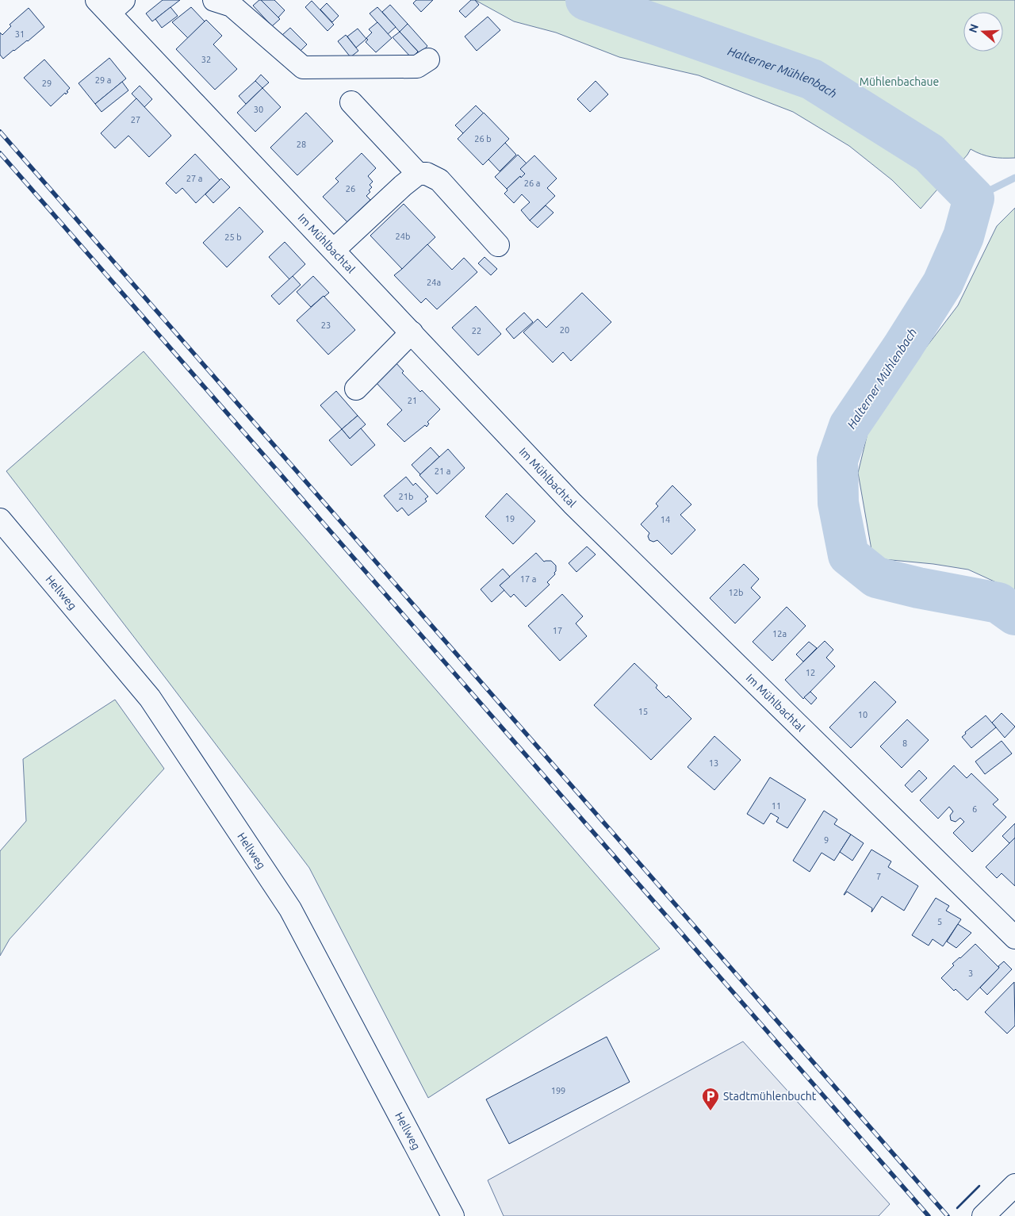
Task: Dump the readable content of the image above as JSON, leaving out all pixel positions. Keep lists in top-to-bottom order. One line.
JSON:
{"streets":{"street":["Im Mühlbachtal","Hellweg"]},"water":["Halterner Mühlenbach"],"parks":["Mühlenbachaue"],"places":{"parking":["Stadtmühlenbucht"]},"house_numbers":["31","32","29 a","29","30","27","26 b","28","27 a","26 a","26","24b","25 b","24a","23","20","22","21","21 a","21b","19","14","17 a","12b","17","12a","12","15","10","8","13","11","6","9","7","5","3","199"],"north":"left"}
